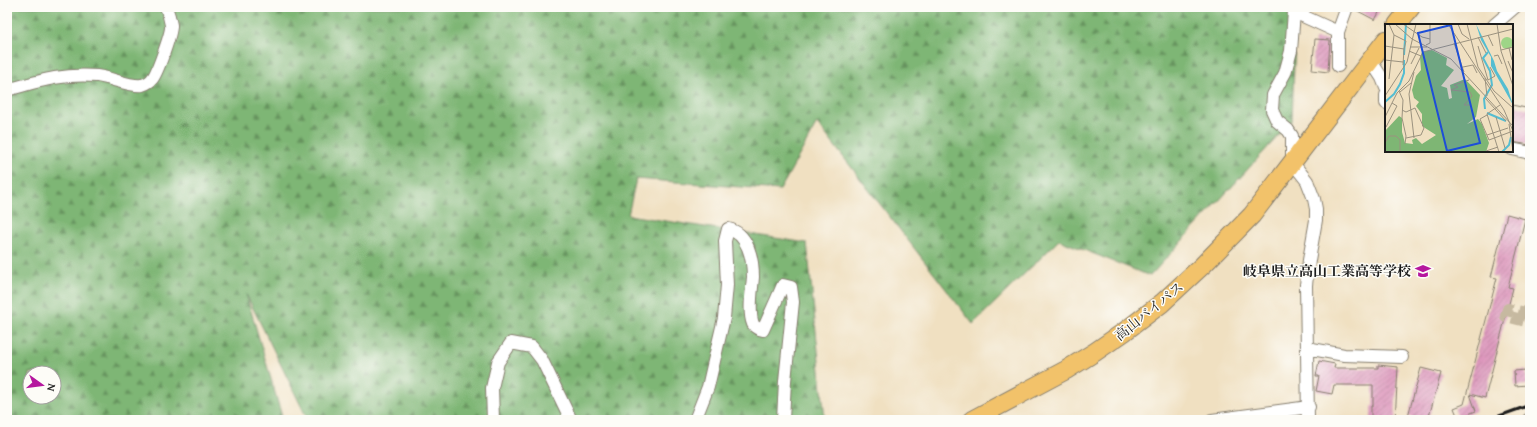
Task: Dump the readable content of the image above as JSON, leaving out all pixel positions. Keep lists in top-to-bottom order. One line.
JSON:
{"streets":{"highway":["高山バイパス"]},"places":{"school or university":["岐阜県立高山工業高等学校"]},"north":"right"}
